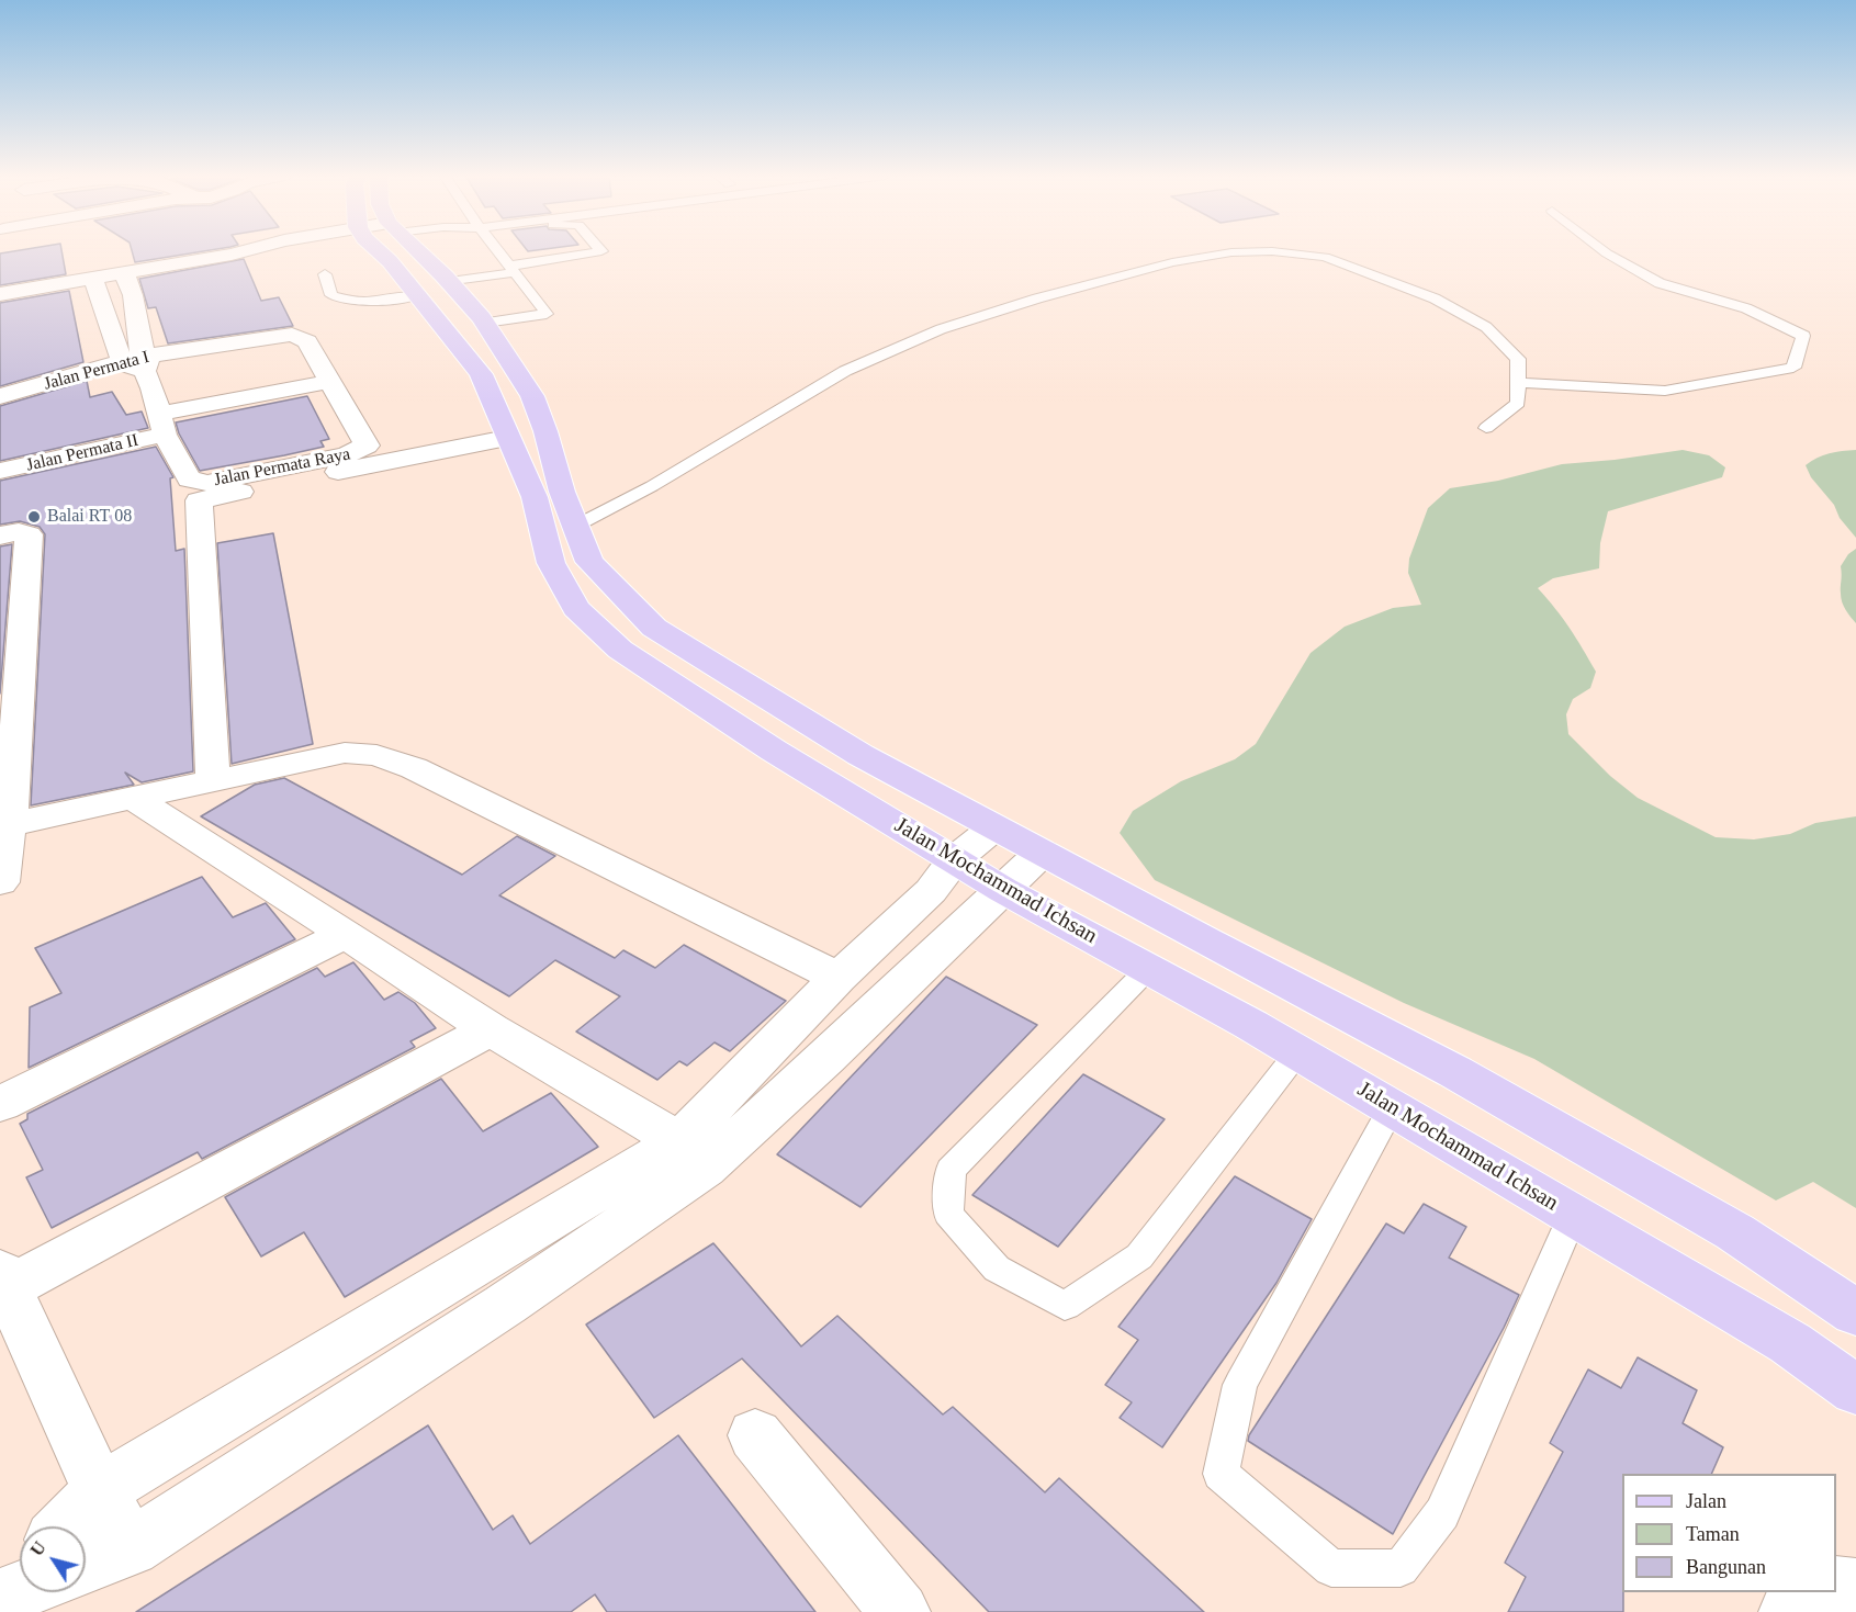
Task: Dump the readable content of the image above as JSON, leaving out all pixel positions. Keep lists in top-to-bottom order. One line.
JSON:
{"streets":{"main road":["Jalan Mochammad Ichsan"],"street":["Jalan Permata I","Jalan Permata II","Jalan Permata Raya"]},"crossings":[["Jalan Permata I","Jalan Permata Raya"],["Jalan Permata II","Jalan Permata Raya"]],"places":["Balai RT 08"],"legend":["Jalan","Taman","Bangunan"],"north":"top left"}
